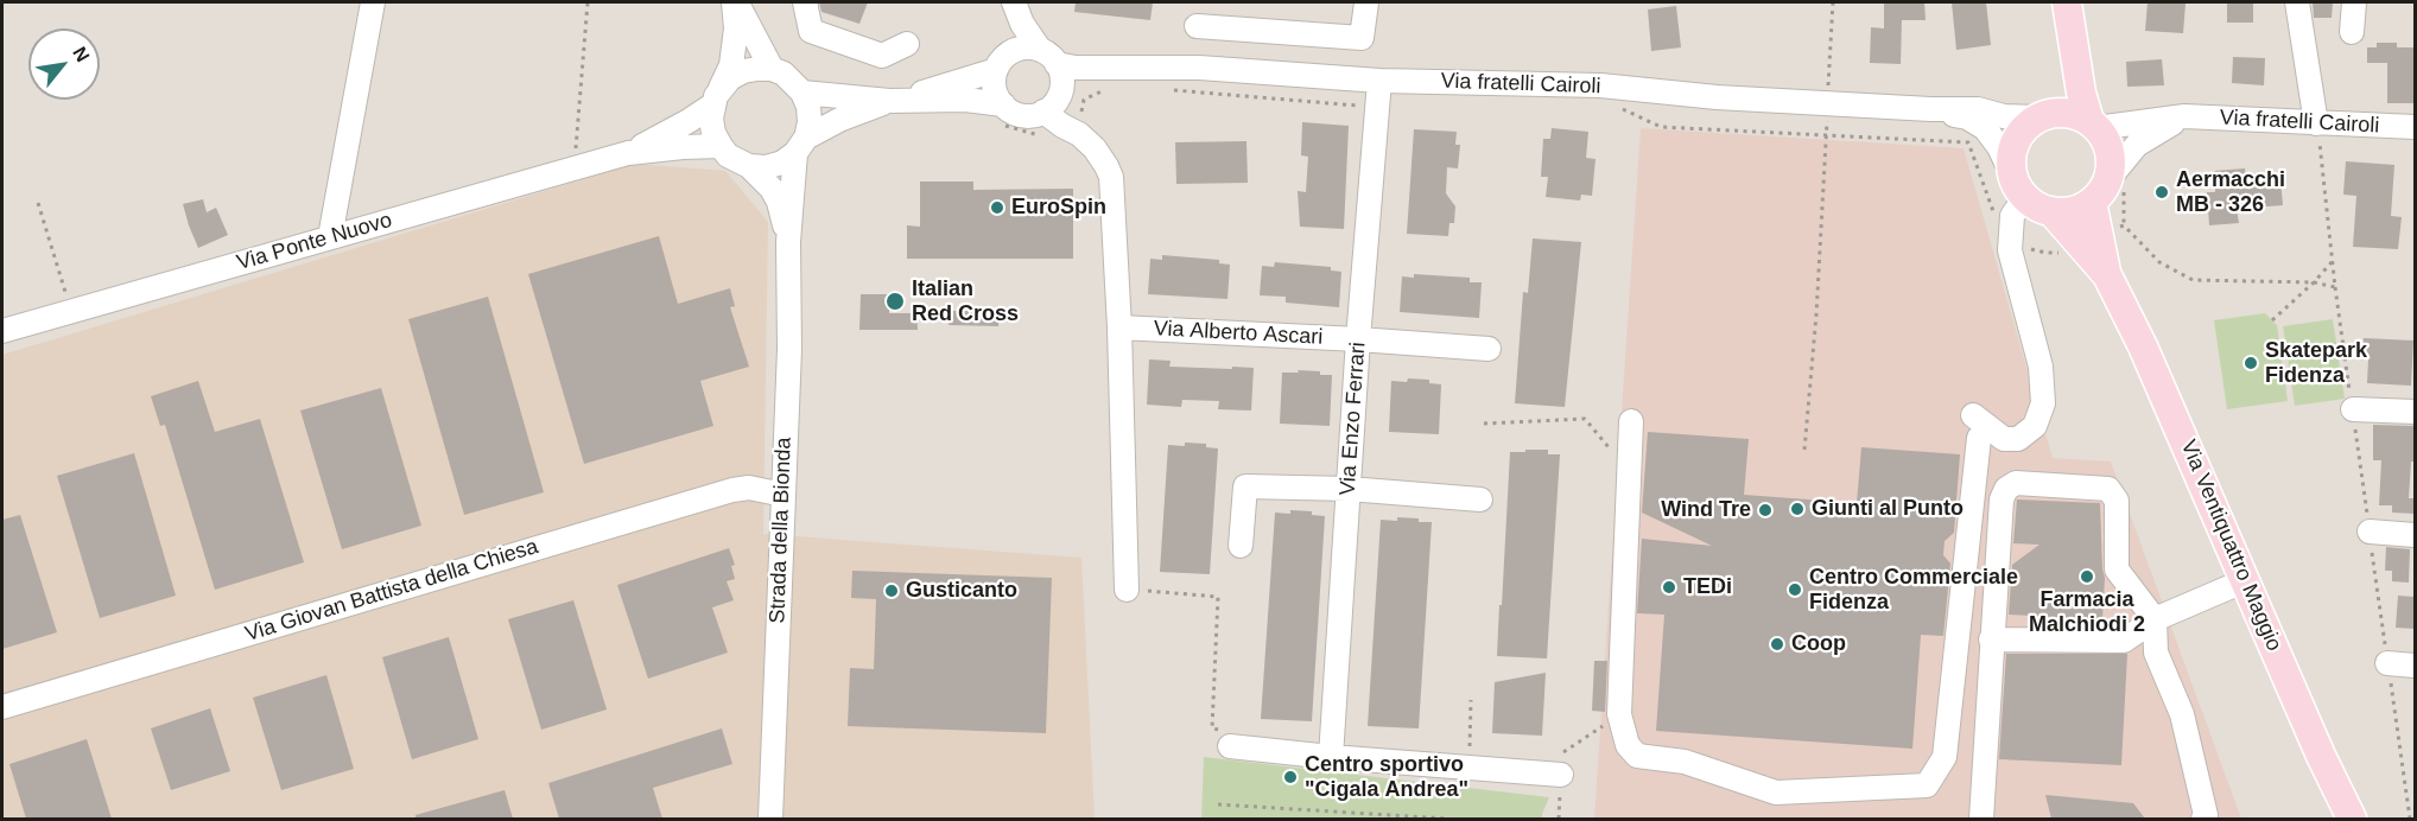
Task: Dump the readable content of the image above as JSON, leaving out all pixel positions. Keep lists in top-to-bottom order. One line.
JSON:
{"streets":{"main road":["Via Ventiquattro Maggio"],"street":["Via fratelli Cairoli","Via Ponte Nuovo","Via Alberto Ascari","Via Enzo Ferrari","Strada della Bionda","Via Giovan Battista della Chiesa"]},"crossings":[["Via fratelli Cairoli","Via Enzo Ferrari"],["Via fratelli Cairoli","Via Ventiquattro Maggio"],["Via Ponte Nuovo","Strada della Bionda"],["Via Alberto Ascari","Via Enzo Ferrari"],["Strada della Bionda","Via Giovan Battista della Chiesa"]],"places":["Aermacchi MB - 326","EuroSpin","Italian Red Cross","Skatepark Fidenza","Giunti al Punto","Wind Tre","Farmacia Malchiodi 2","TEDi","Centro Commerciale Fidenza","Gusticanto","Coop","Centro sportivo \"Cigala Andrea\""],"north":"top right"}
